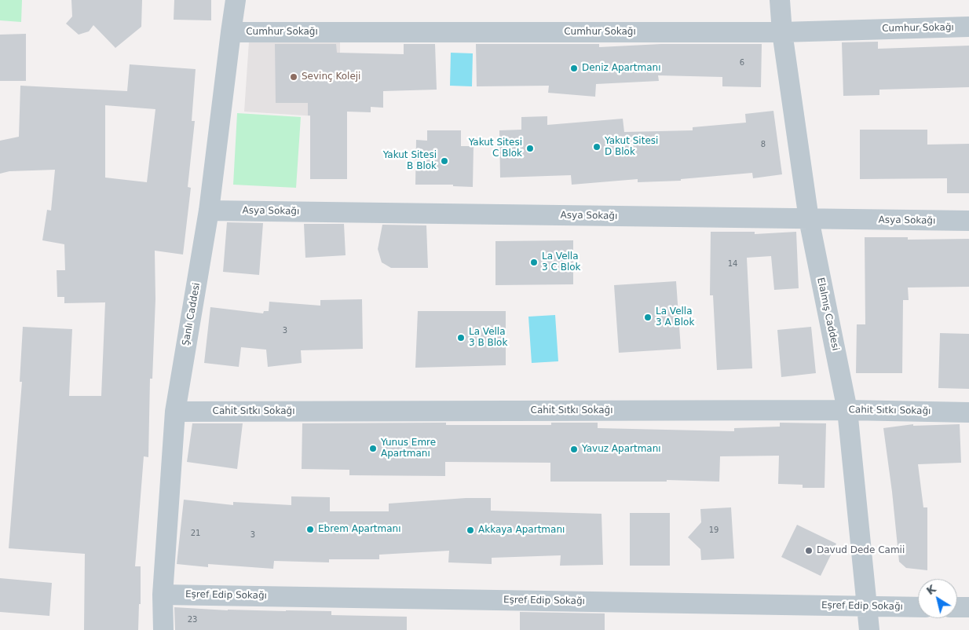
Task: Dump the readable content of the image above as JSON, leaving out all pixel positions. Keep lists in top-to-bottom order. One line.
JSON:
{"streets":{"street":["Cumhur Sokağı","Asya Sokağı","Şanlı Caddesi","Elalmış Caddesi","Cahit Sıtkı Sokağı","Eşref Edip Sokağı"]},"crossings":[["Cumhur Sokağı","Şanlı Caddesi"],["Cumhur Sokağı","Elalmış Caddesi"],["Asya Sokağı","Şanlı Caddesi"],["Asya Sokağı","Elalmış Caddesi"],["Şanlı Caddesi","Cahit Sıtkı Sokağı"],["Şanlı Caddesi","Eşref Edip Sokağı"],["Elalmış Caddesi","Cahit Sıtkı Sokağı"],["Elalmış Caddesi","Eşref Edip Sokağı"]],"places":["Deniz Apartmanı","Sevinç Koleji","Yakut Sitesi D Blok","Yakut Sitesi C Blok","Yakut Sitesi B Blok","La Vella 3 C Blok","La Vella 3 A Blok","La Vella 3 B Blok","Yunus Emre Apartmanı","Yavuz Apartmanı","Ebrem Apartmanı","Akkaya Apartmanı","Davud Dede Camii"],"house_numbers":["6","8","14","3","19","21","3","23"],"north":"top left"}
